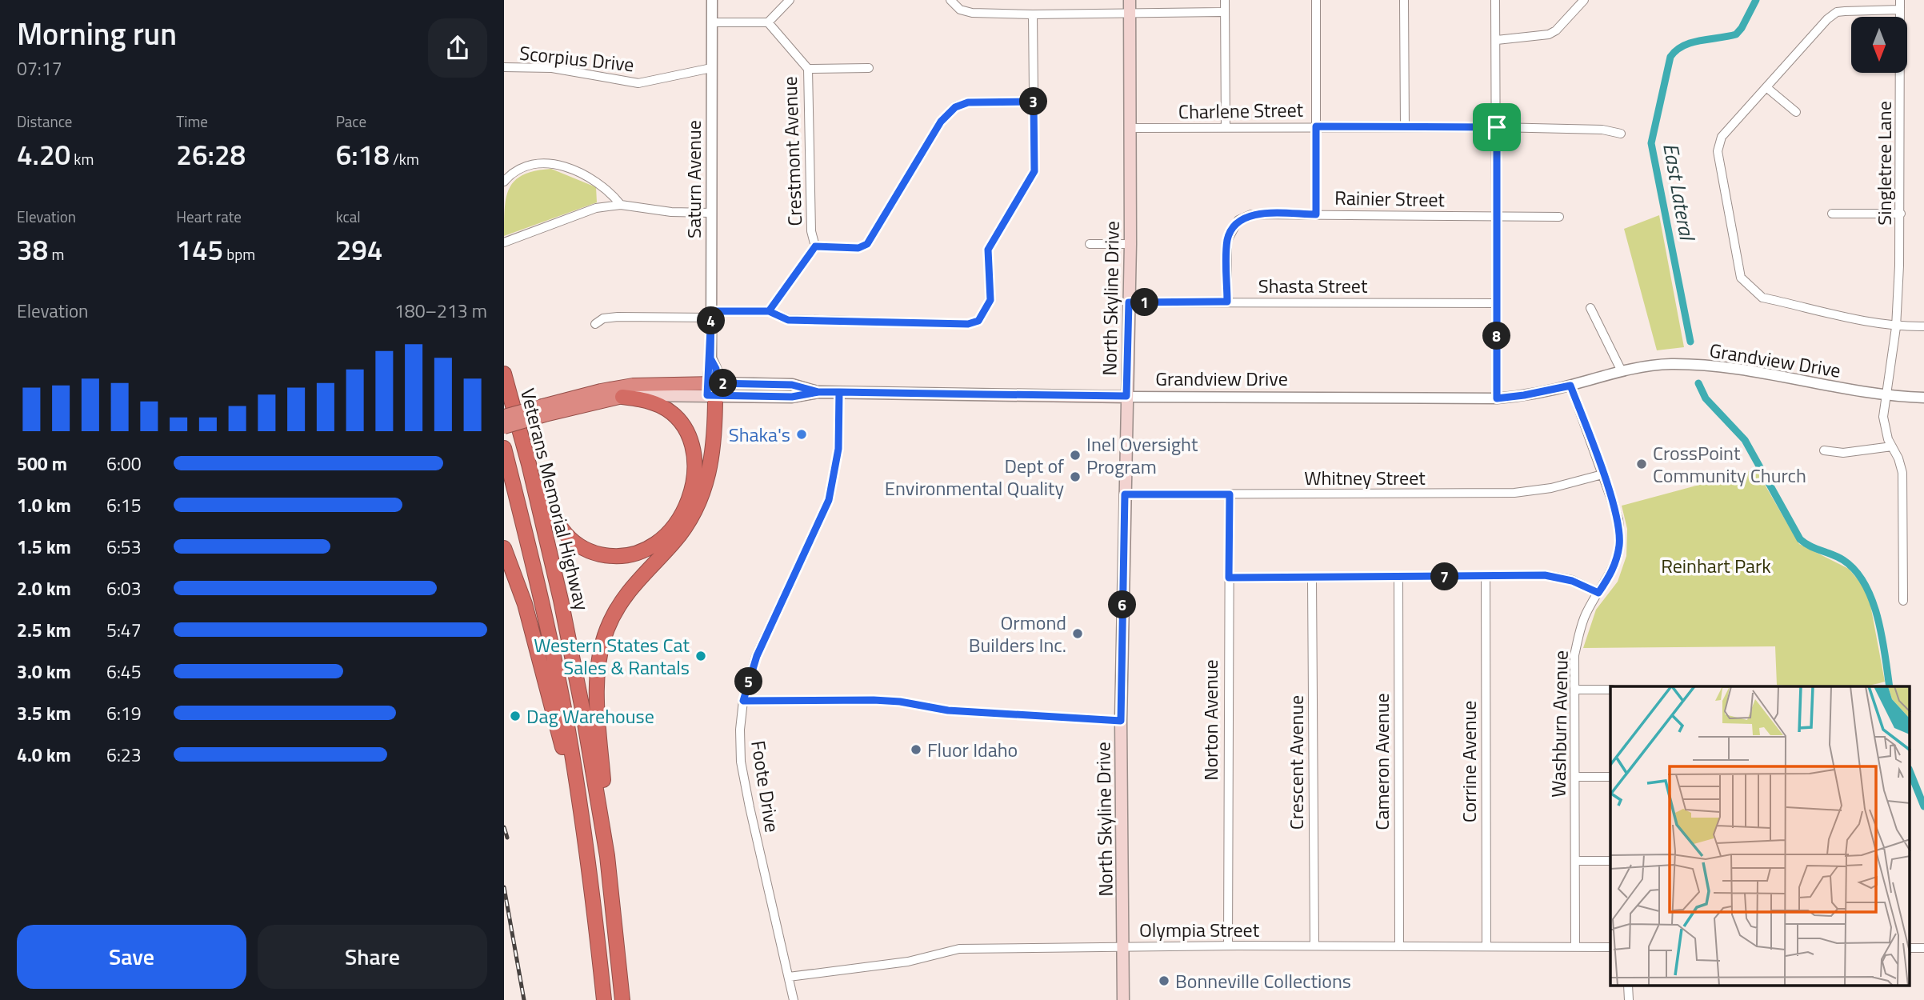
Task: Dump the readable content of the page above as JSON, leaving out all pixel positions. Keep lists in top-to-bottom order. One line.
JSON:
{"streets":{"highway":["Grandview Drive","Veterans Memorial Highway"],"main road":["North Skyline Drive"],"street":["Scorpius Drive","Charlene Street","Crestmont Avenue","Singletree Lane","Saturn Avenue","Rainier Street","Shasta Street","Whitney Street","Norton Avenue","Washburn Avenue","Cameron Avenue","Corrine Avenue","Crescent Avenue","Foote Drive","Olympia Street"]},"crossings":[["Scorpius Drive","Saturn Avenue"],["Charlene Street","North Skyline Drive"],["Singletree Lane","Grandview Drive"],["Saturn Avenue","Grandview Drive"],["Rainier Street","Shasta Street"],["Shasta Street","North Skyline Drive"],["North Skyline Drive","Grandview Drive"],["North Skyline Drive","Whitney Street"],["North Skyline Drive","Olympia Street"],["Grandview Drive","Washburn Avenue"],["Grandview Drive","Foote Drive"],["Whitney Street","Norton Avenue"],["Whitney Street","Washburn Avenue"],["Norton Avenue","Olympia Street"],["Washburn Avenue","Olympia Street"],["Cameron Avenue","Olympia Street"],["Corrine Avenue","Olympia Street"],["Crescent Avenue","Olympia Street"],["Foote Drive","Olympia Street"]],"water":["East Lateral"],"parks":["Reinhart Park"],"places":["Shaka's","Inel Oversight Program","CrossPoint Community Church","Dept of Environmental Quality","Ormond Builders Inc.","Western States Cat Sales & Rantals","Dag Warehouse","Fluor Idaho","Bonneville Collections"],"north":"bottom","page":{"heading":["Morning run","07:17"],"pins":["3","1","4","8","2","7","6","5"],"stats":[["Distance","4.20 km"],["Time","26:28"],["Pace","6:18 /km"],["Elevation","38 m"],["Heart rate","145 bpm"],["kcal","294"]],"chart":["Elevation","180–213 m"],"list":[{"name":"500 m","note":"6:00"},{"name":"1.0 km","note":"6:15"},{"name":"1.5 km","note":"6:53"},{"name":"2.0 km","note":"6:03"},{"name":"2.5 km","note":"5:47"},{"name":"3.0 km","note":"6:45"},{"name":"3.5 km","note":"6:19"},{"name":"4.0 km","note":"6:23"}],"buttons":["Save","Share"]}}
